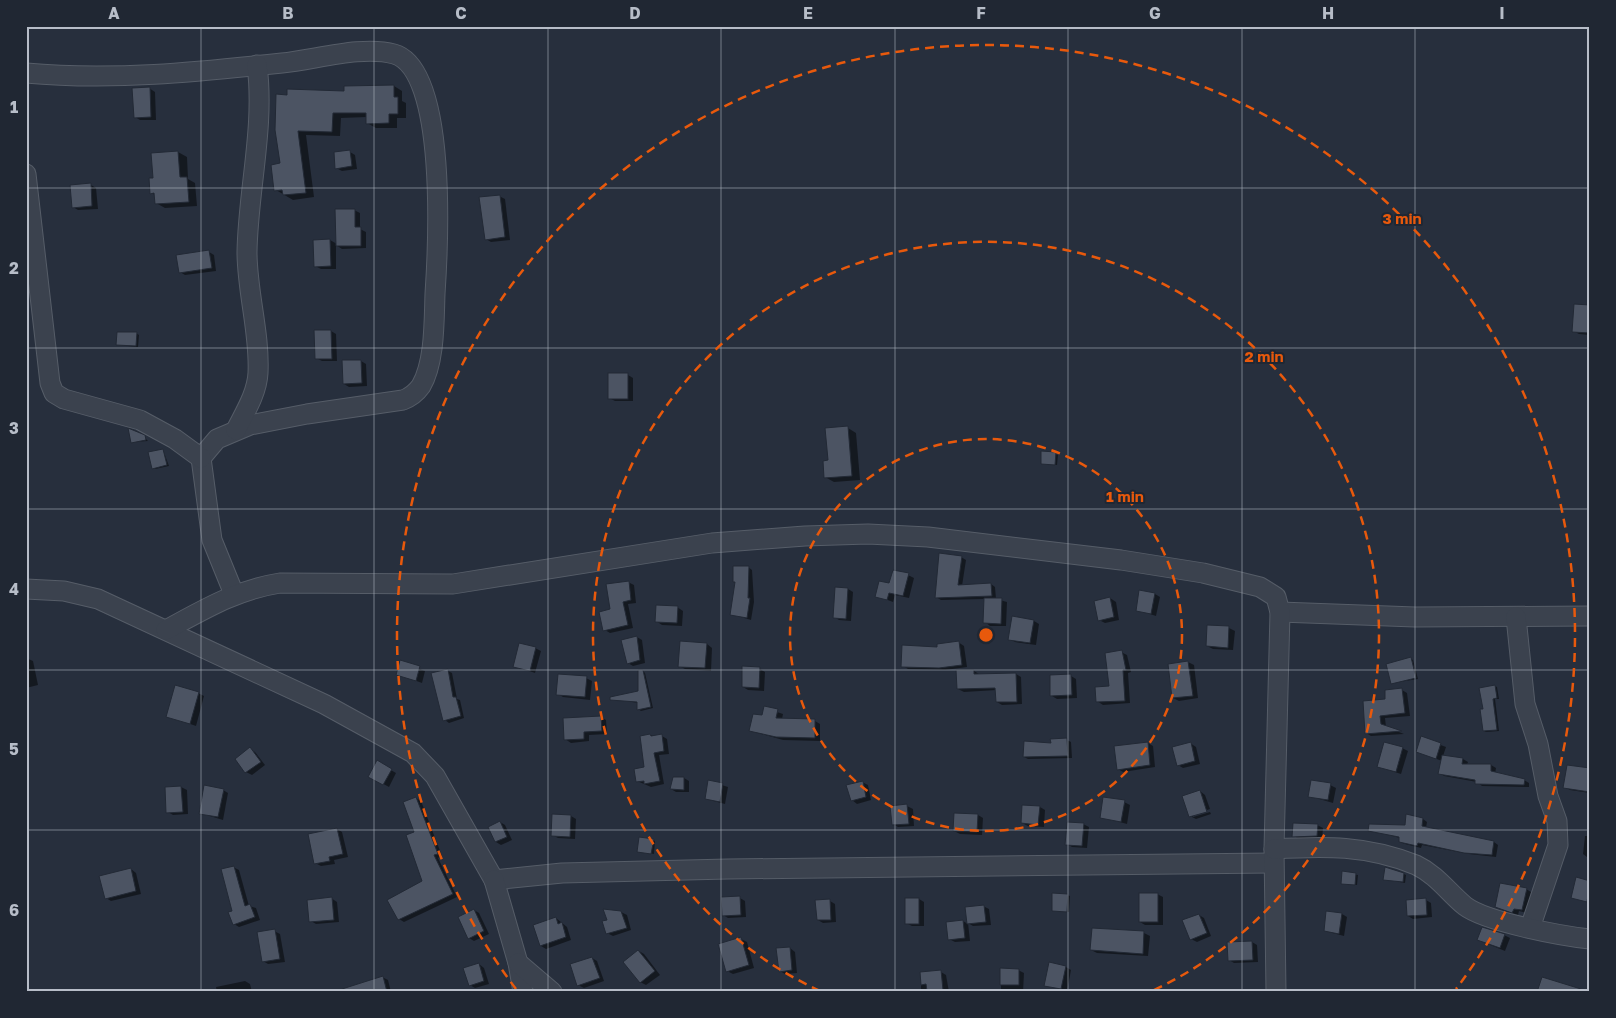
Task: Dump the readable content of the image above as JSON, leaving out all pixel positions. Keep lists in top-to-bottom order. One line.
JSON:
{"grid":{"columns":["A","B","C","D","E","F","G","H","I"],"rows":["1","2","3","4","5","6"]},"rings":["3 min","2 min","1 min"]}
